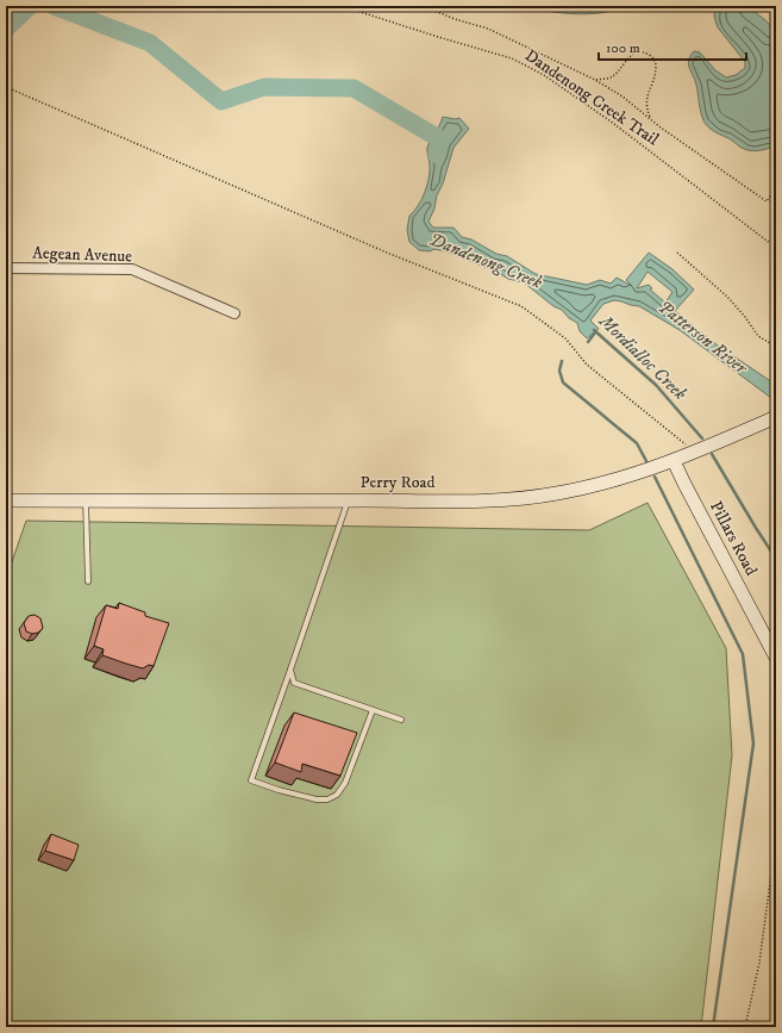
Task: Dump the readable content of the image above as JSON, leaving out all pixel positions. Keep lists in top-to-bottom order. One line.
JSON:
{"streets":{"main road":["Perry Road","Pillars Road"],"street":["Aegean Avenue"],"path":["Dandenong Creek Trail"]},"crossings":[["Perry Road","Pillars Road"]],"water":["Dandenong Creek","Patterson River","Mordialloc Creek"],"scale_bar":"100 m"}
